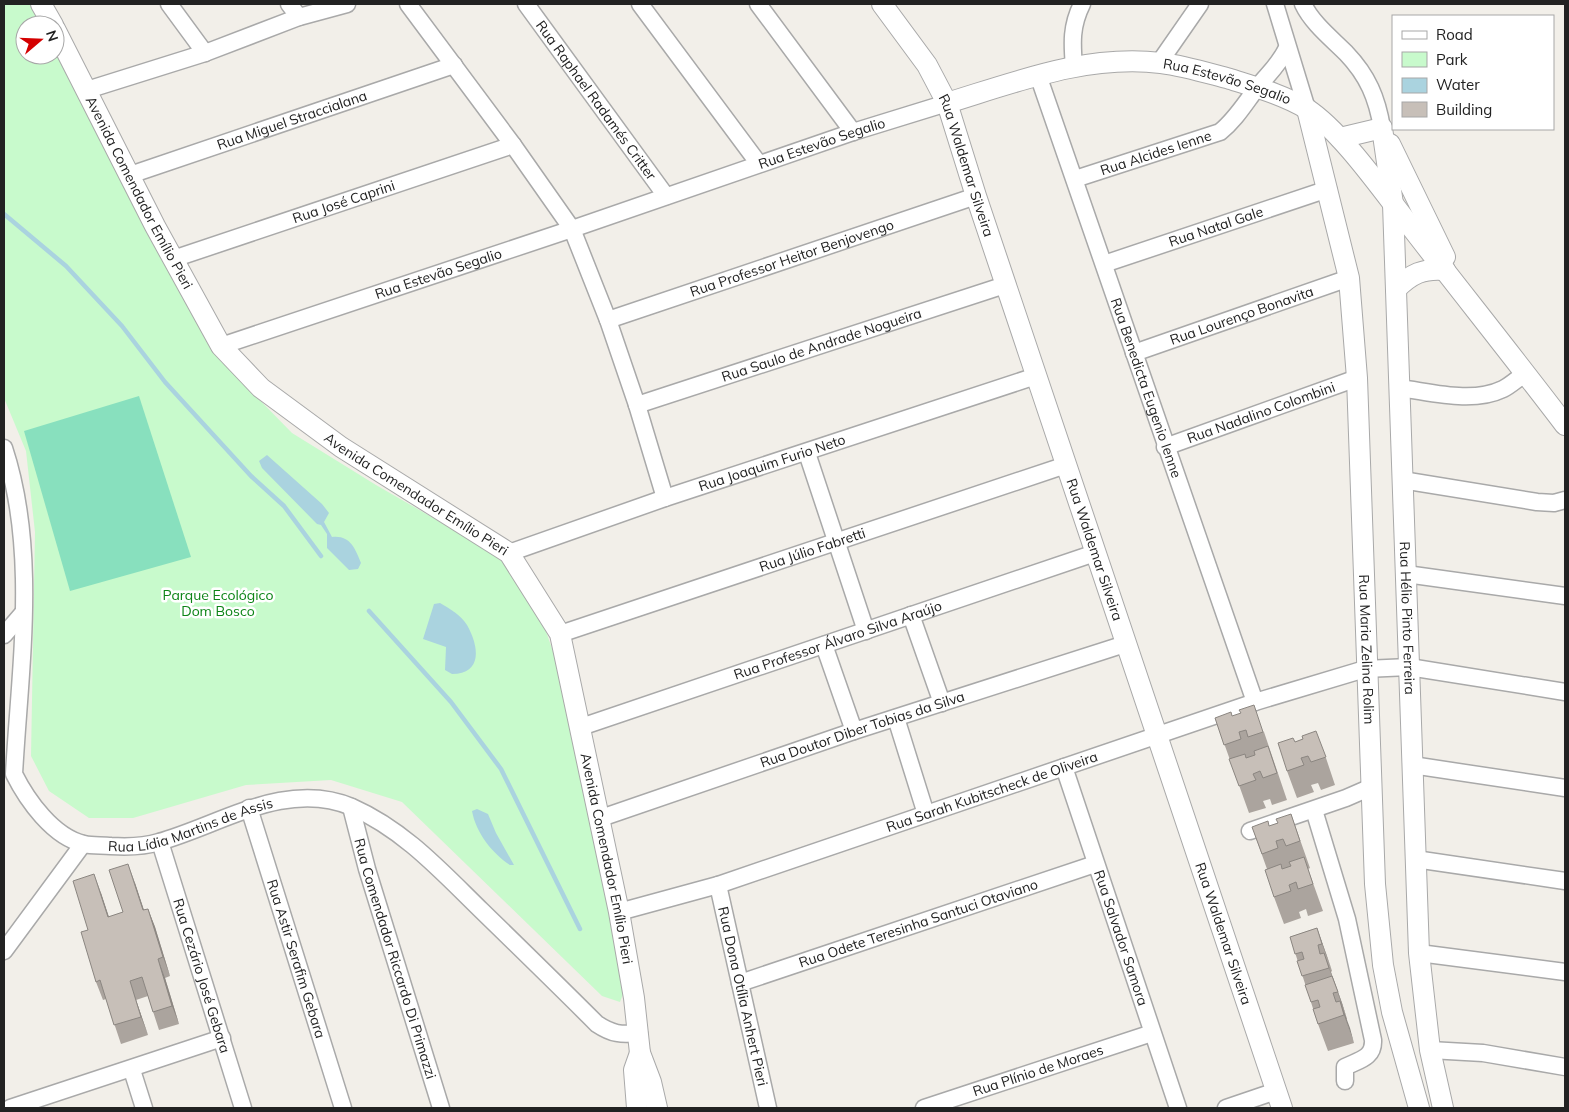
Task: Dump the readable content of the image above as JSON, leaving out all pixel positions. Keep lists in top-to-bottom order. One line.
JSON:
{"streets":{"street":["Rua Estevão Segalio","Rua Raphael Radamés Critter","Rua Miguel Straccialana","Rua Alcides Ienne","Rua Waldemar Silveira","Avenida Comendador Emílio Pieri","Rua José Caprini","Rua Natal Gale","Rua Professor Heitor Benjovengo","Rua Lourenço Bonavita","Rua Saulo de Andrade Nogueira","Rua Benedicta Eugenio Ienne","Rua Nadalino Colombini","Rua Joaquim Furio Neto","Rua Júlio Fabretti","Rua Hélio Pinto Ferreira","Rua Professor Álvaro Silva Araújo","Rua Maria Zelina Rolim","Rua Doutor Diber Tobias da Silva","Rua Sarah Kubitscheck de Oliveira","Rua Lídia Martins de Assis","Rua Odete Teresinha Santuci Otaviano","Rua Salvador Samora","Rua Astir Serafim Gebara","Rua Comendador Riccardo Di Primazzi","Rua Cezário José Gebara","Rua Dona Otília Anhert Pieri","Rua Plínio de Moraes"]},"crossings":[["Rua Estevão Segalio","Rua Raphael Radamés Critter"],["Rua Estevão Segalio","Rua Alcides Ienne"],["Rua Estevão Segalio","Rua Waldemar Silveira"],["Rua Estevão Segalio","Avenida Comendador Emílio Pieri"],["Rua Estevão Segalio","Rua Benedicta Eugenio Ienne"],["Rua Estevão Segalio","Rua Hélio Pinto Ferreira"],["Rua Estevão Segalio","Rua Maria Zelina Rolim"],["Rua Miguel Straccialana","Avenida Comendador Emílio Pieri"],["Rua Alcides Ienne","Rua Benedicta Eugenio Ienne"],["Rua Waldemar Silveira","Rua Professor Heitor Benjovengo"],["Rua Waldemar Silveira","Rua Saulo de Andrade Nogueira"],["Rua Waldemar Silveira","Rua Joaquim Furio Neto"],["Rua Waldemar Silveira","Rua Júlio Fabretti"],["Rua Waldemar Silveira","Rua Professor Álvaro Silva Araújo"],["Rua Waldemar Silveira","Rua Doutor Diber Tobias da Silva"],["Rua Waldemar Silveira","Rua Sarah Kubitscheck de Oliveira"],["Avenida Comendador Emílio Pieri","Rua José Caprini"],["Avenida Comendador Emílio Pieri","Rua Joaquim Furio Neto"],["Avenida Comendador Emílio Pieri","Rua Júlio Fabretti"],["Avenida Comendador Emílio Pieri","Rua Professor Álvaro Silva Araújo"],["Avenida Comendador Emílio Pieri","Rua Doutor Diber Tobias da Silva"],["Avenida Comendador Emílio Pieri","Rua Sarah Kubitscheck de Oliveira"],["Avenida Comendador Emílio Pieri","Rua Lídia Martins de Assis"],["Rua Natal Gale","Rua Benedicta Eugenio Ienne"],["Rua Natal Gale","Rua Maria Zelina Rolim"],["Rua Lourenço Bonavita","Rua Benedicta Eugenio Ienne"],["Rua Lourenço Bonavita","Rua Maria Zelina Rolim"],["Rua Benedicta Eugenio Ienne","Rua Nadalino Colombini"],["Rua Benedicta Eugenio Ienne","Rua Sarah Kubitscheck de Oliveira"],["Rua Nadalino Colombini","Rua Maria Zelina Rolim"],["Rua Hélio Pinto Ferreira","Rua Sarah Kubitscheck de Oliveira"],["Rua Maria Zelina Rolim","Rua Sarah Kubitscheck de Oliveira"],["Rua Sarah Kubitscheck de Oliveira","Rua Salvador Samora"],["Rua Sarah Kubitscheck de Oliveira","Rua Dona Otília Anhert Pieri"],["Rua Lídia Martins de Assis","Rua Astir Serafim Gebara"],["Rua Lídia Martins de Assis","Rua Comendador Riccardo Di Primazzi"],["Rua Lídia Martins de Assis","Rua Cezário José Gebara"],["Rua Odete Teresinha Santuci Otaviano","Rua Salvador Samora"],["Rua Odete Teresinha Santuci Otaviano","Rua Dona Otília Anhert Pieri"],["Rua Salvador Samora","Rua Plínio de Moraes"]],"parks":["Parque Ecológico Dom Bosco"],"legend":["Road","Park","Water","Building"],"north":"right"}
